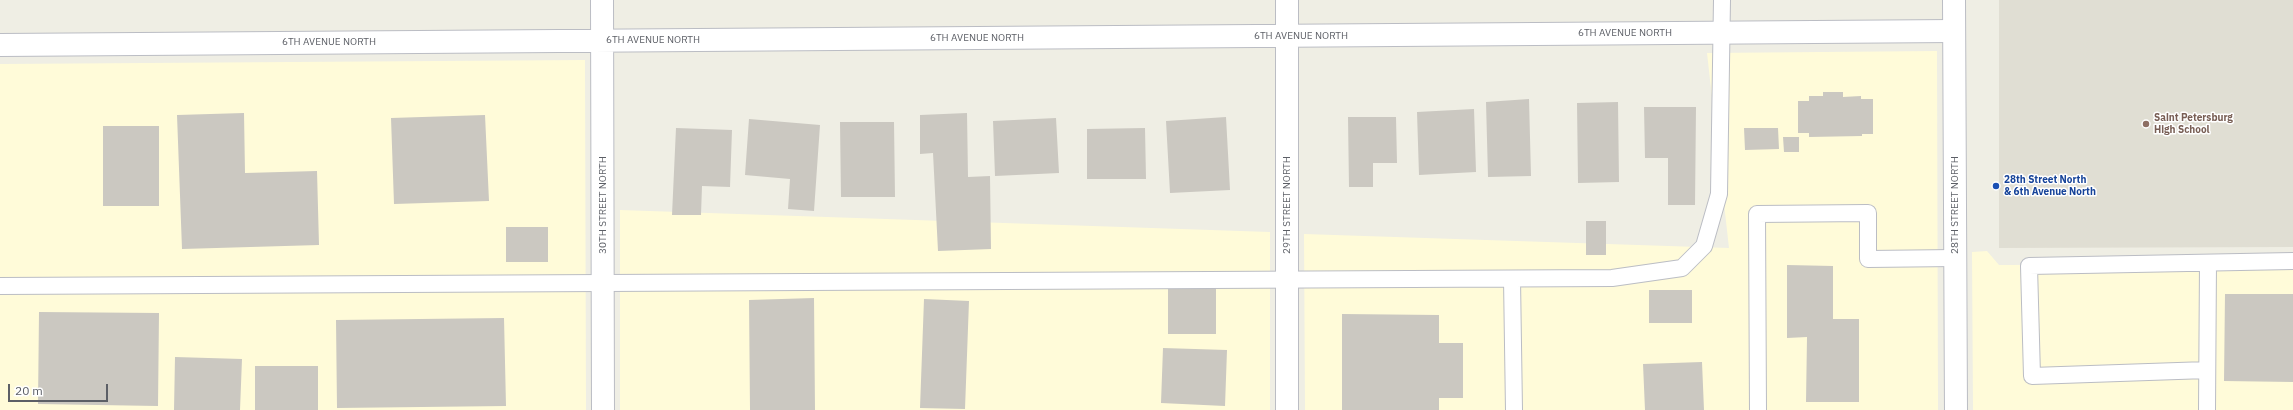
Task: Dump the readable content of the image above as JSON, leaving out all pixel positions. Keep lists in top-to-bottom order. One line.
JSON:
{"streets":{"street":["6TH AVENUE NORTH","30TH STREET NORTH","29TH STREET NORTH","28TH STREET NORTH"]},"crossings":[["6TH AVENUE NORTH","30TH STREET NORTH"],["6TH AVENUE NORTH","29TH STREET NORTH"],["6TH AVENUE NORTH","28TH STREET NORTH"]],"places":["Saint Petersburg High School","28th Street North & 6th Avenue North"],"scale_bar":"20 m"}
